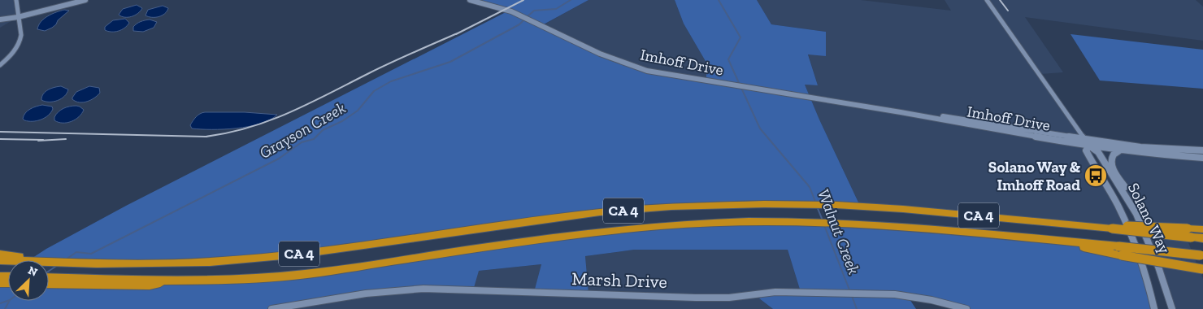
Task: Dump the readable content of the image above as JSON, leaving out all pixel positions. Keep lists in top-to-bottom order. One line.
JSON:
{"streets":{"highway":["CA 4"],"street":["Imhoff Drive","Solano Way","Marsh Drive"]},"crossings":[["Imhoff Drive","Solano Way"]],"water":["Grayson Creek","Walnut Creek"],"places":{"bus stop":["Solano Way & Imhoff Road"]},"north":"top right"}
